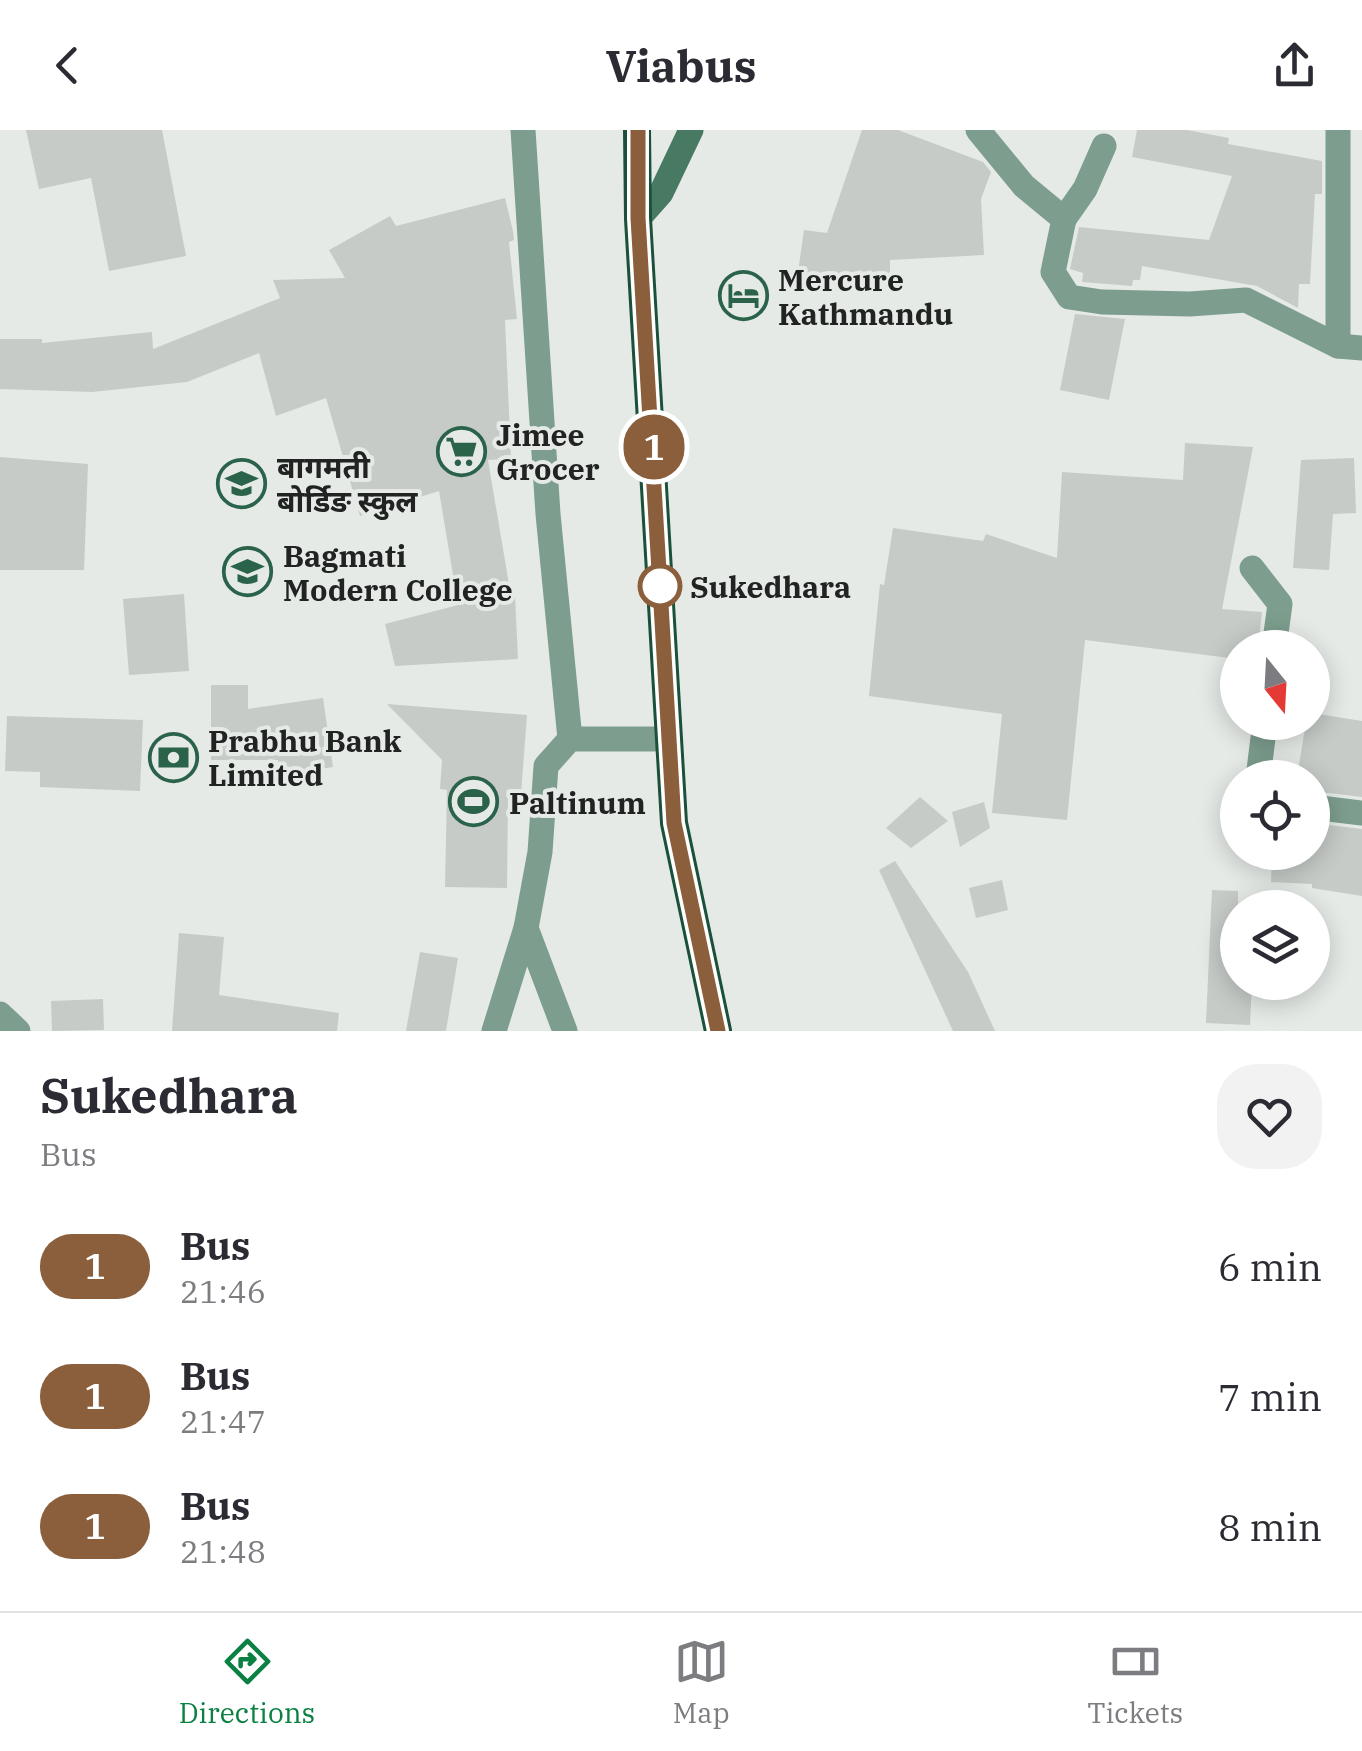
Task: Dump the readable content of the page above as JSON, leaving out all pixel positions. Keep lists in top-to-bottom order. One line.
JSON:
{"places":{"hotel":["Mercure Kathmandu"],"supermarket":["Jimee Grocer"],"school or university":["बागमती बोर्डिङ स्कुल","Bagmati Modern College"],"other":["Sukedhara"],"bank":["Prabhu Bank Limited"],"sports":["Paltinum"]},"lines":["bus line 1"],"north":"bottom","page":{"header":"Viabus","on_map":"1","heading":["Sukedhara","Bus"],"list":[{"mark":"1","name":"Bus","note":"21:46","value":"6 min"},{"mark":"1","name":"Bus","note":"21:47","value":"7 min"},{"mark":"1","name":"Bus","note":"21:48","value":"8 min"}],"tabs":["Directions","Map","Tickets"]}}
